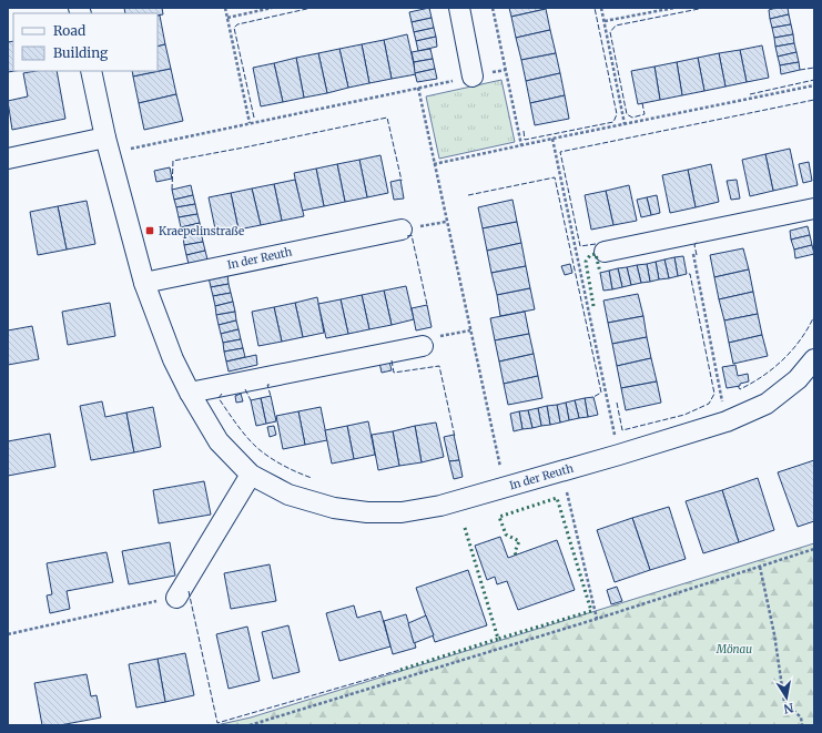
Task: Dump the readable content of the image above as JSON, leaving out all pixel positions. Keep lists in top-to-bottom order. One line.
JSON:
{"streets":{"street":["In der Reuth"]},"parks":["Mönau"],"places":{"transit":["Kraepelinstraße"]},"legend":["Road","Building"],"north":"bottom"}
